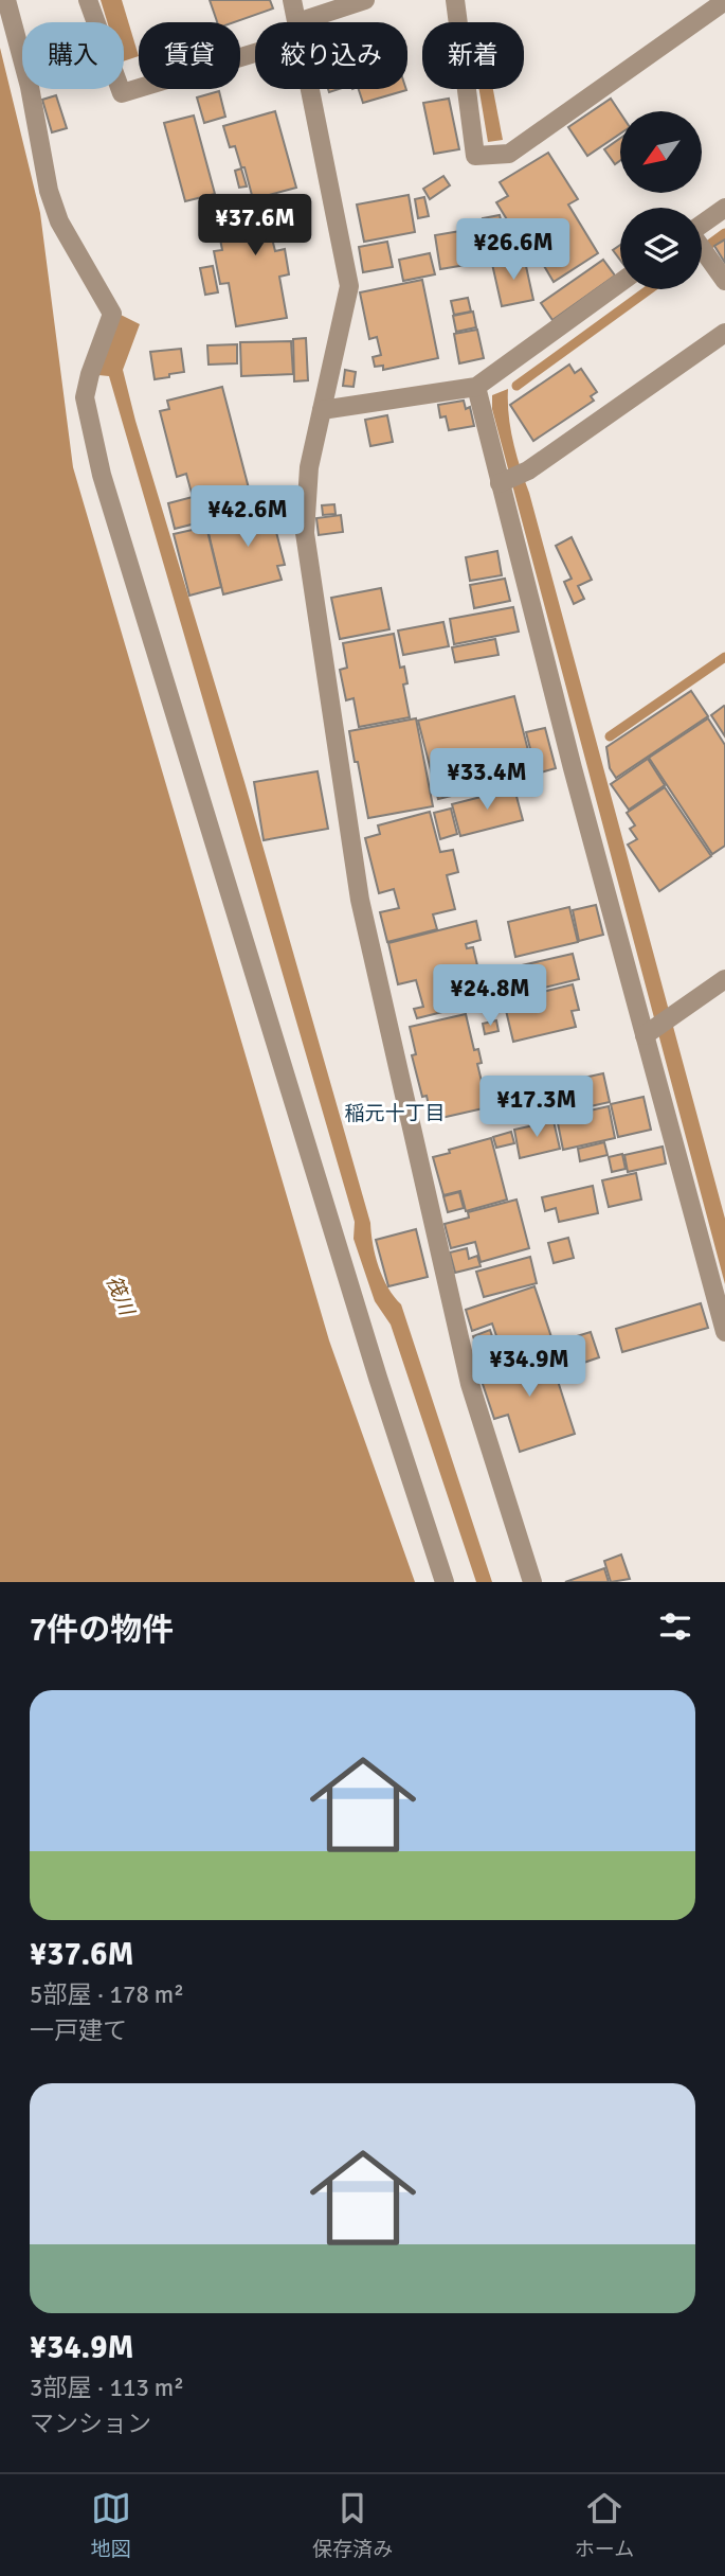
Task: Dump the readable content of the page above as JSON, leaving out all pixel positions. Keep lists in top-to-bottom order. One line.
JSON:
{"districts":["稲元十丁目"],"water":["筏川"],"north":"bottom left","page":{"chip":["購入","賃貸","絞り込み","新着"],"price":["¥37.6M","¥26.6M","¥42.6M","¥33.4M","¥24.8M","¥17.3M","¥34.9M"],"heading":"7件の物件","list":[{"name":"¥37.6M","note":"5部屋 · 178 m² · 一戸建て"},{"name":"¥34.9M","note":"3部屋 · 113 m² · マンション"}],"tabs":["地図","保存済み","ホーム"]}}
